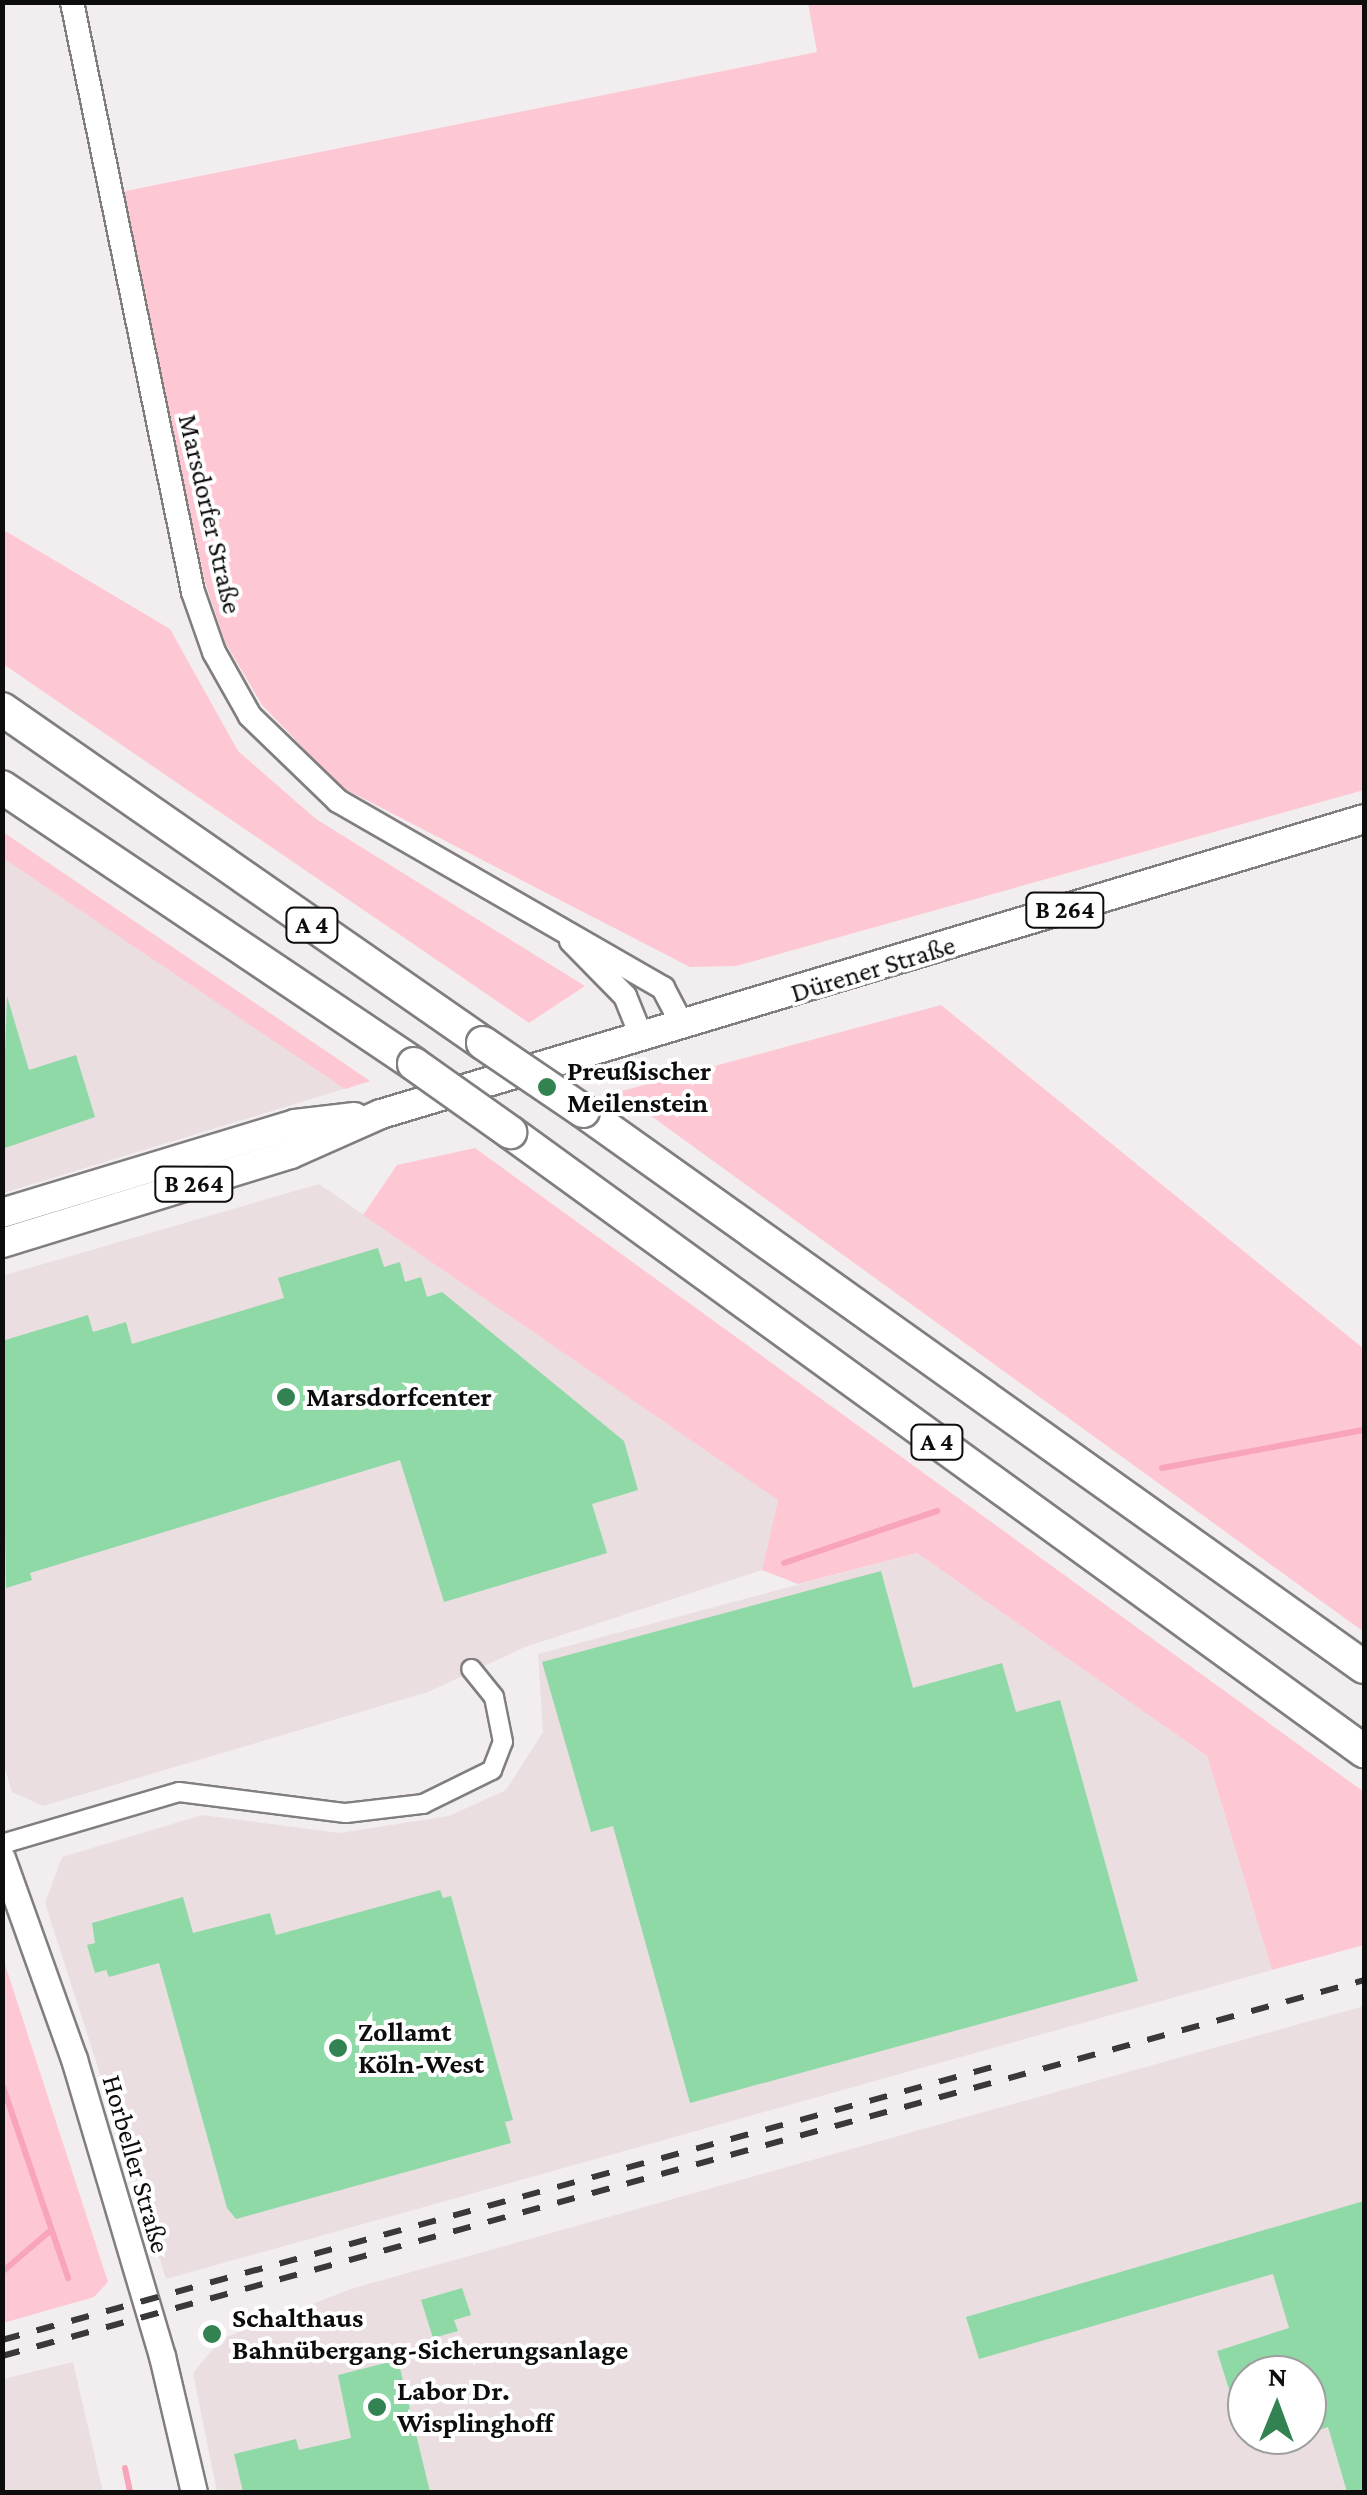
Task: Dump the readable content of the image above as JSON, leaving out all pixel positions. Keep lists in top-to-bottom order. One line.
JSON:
{"streets":{"highway":["A 4"],"main road":["B 264","Dürener Straße","Horbeller Straße"],"street":["Marsdorfer Straße"]},"crossings":[["Marsdorfer Straße","Dürener Straße"]],"places":["Preußischer Meilenstein","Marsdorfcenter","Zollamt Köln-West","Schalthaus Bahnübergang-Sicherungsanlage","Labor Dr. Wisplinghoff"],"north":"top"}
